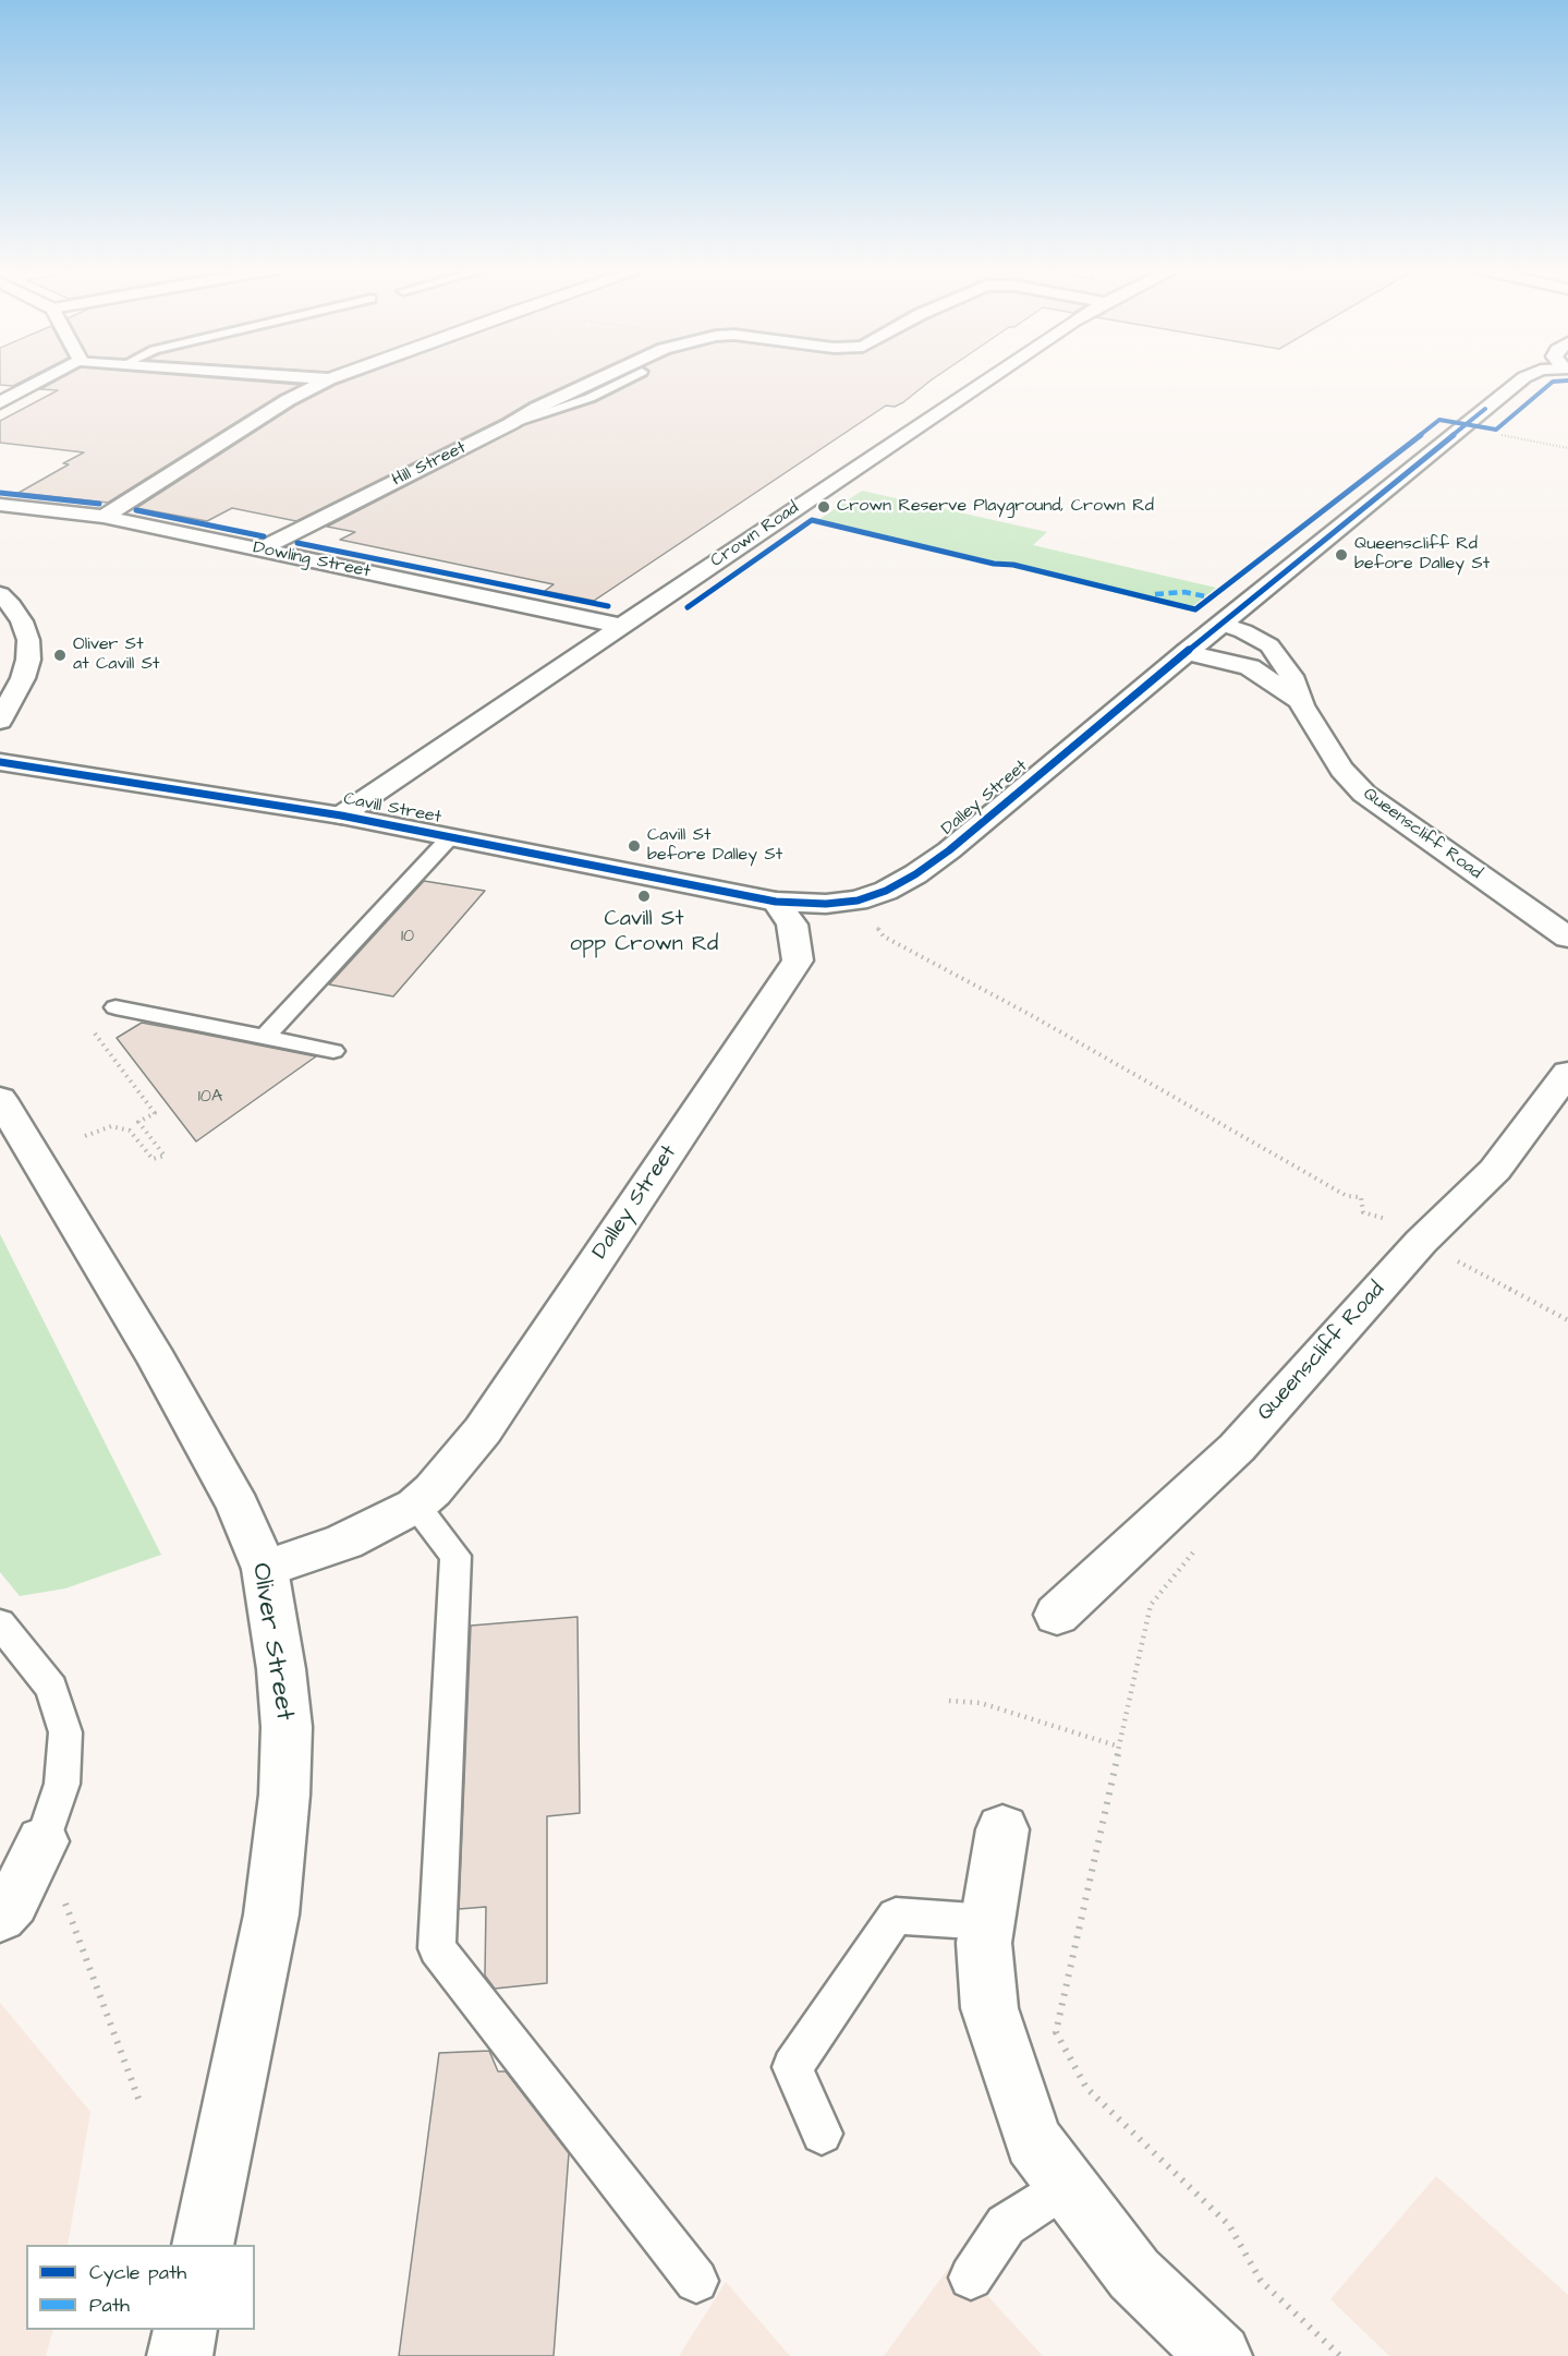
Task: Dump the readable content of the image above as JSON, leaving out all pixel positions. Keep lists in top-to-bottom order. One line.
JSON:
{"streets":{"street":["Hill Street","Crown Road","Dowling Street","Dalley Street","Cavill Street","Queenscliff Road","Oliver Street"]},"crossings":[["Hill Street","Dowling Street"],["Crown Road","Dowling Street"],["Crown Road","Cavill Street"],["Dalley Street","Cavill Street"],["Dalley Street","Queenscliff Road"],["Dalley Street","Oliver Street"]],"places":["Crown Reserve Playground, Crown Rd","Queenscliff Rd before Dalley St","Oliver St at Cavill St","Cavill St before Dalley St","Cavill St opp Crown Rd"],"house_numbers":["10","10A"],"legend":["Cycle path","Path"]}
